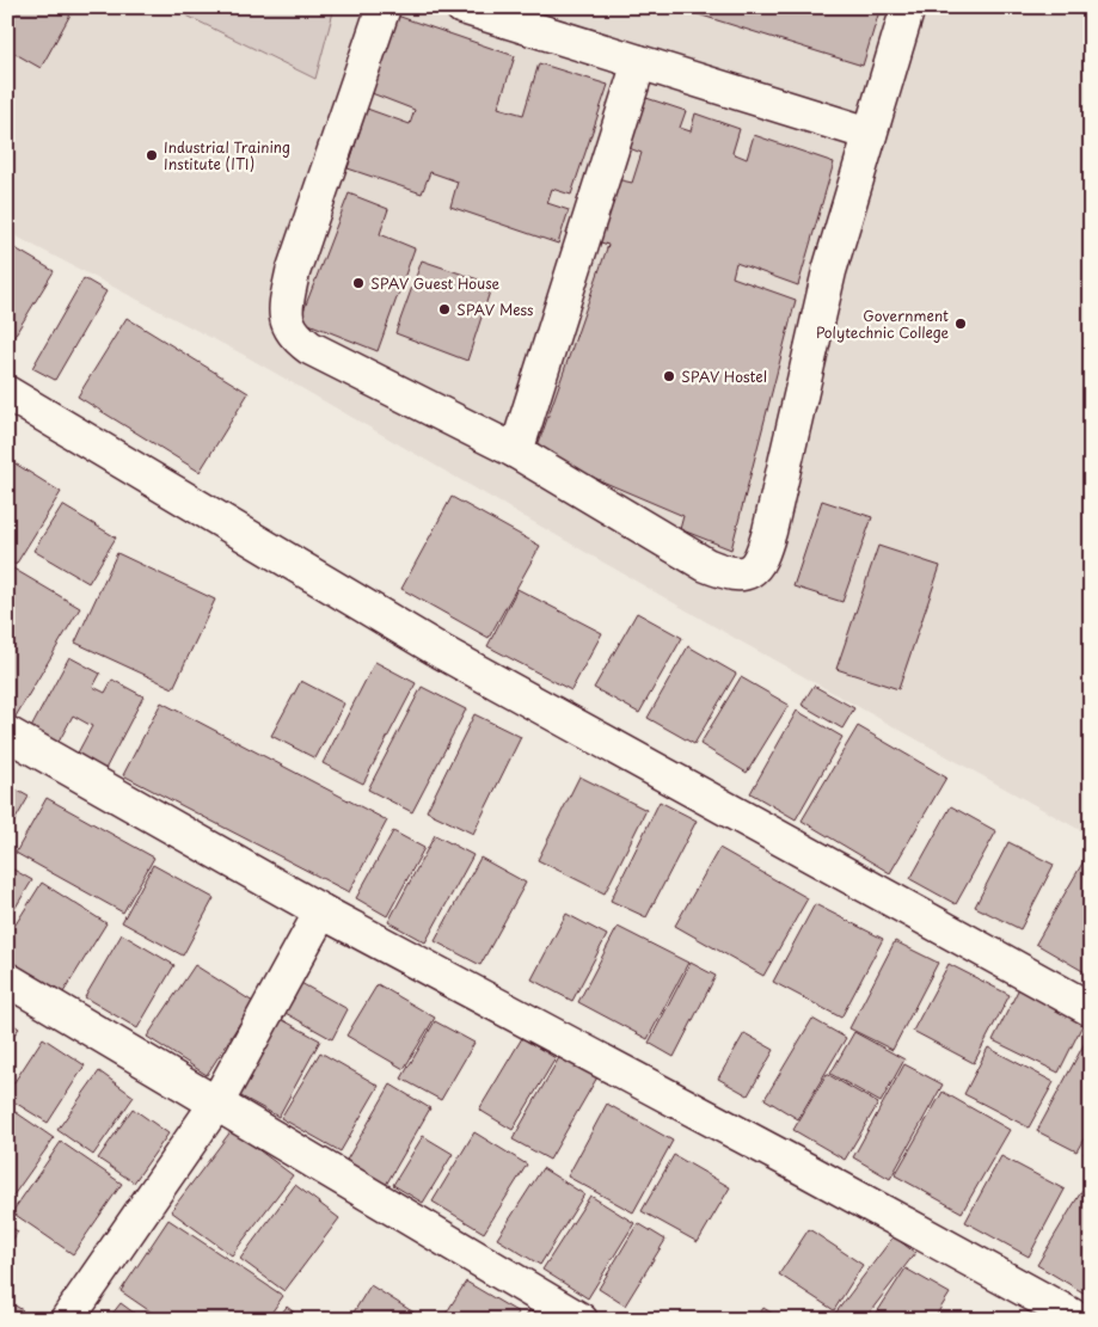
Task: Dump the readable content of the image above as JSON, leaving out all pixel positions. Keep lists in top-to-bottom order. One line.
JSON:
{"places":["Industrial Training Institute (ITI)","SPAV Guest House","SPAV Mess","Government Polytechnic College","SPAV Hostel"]}
